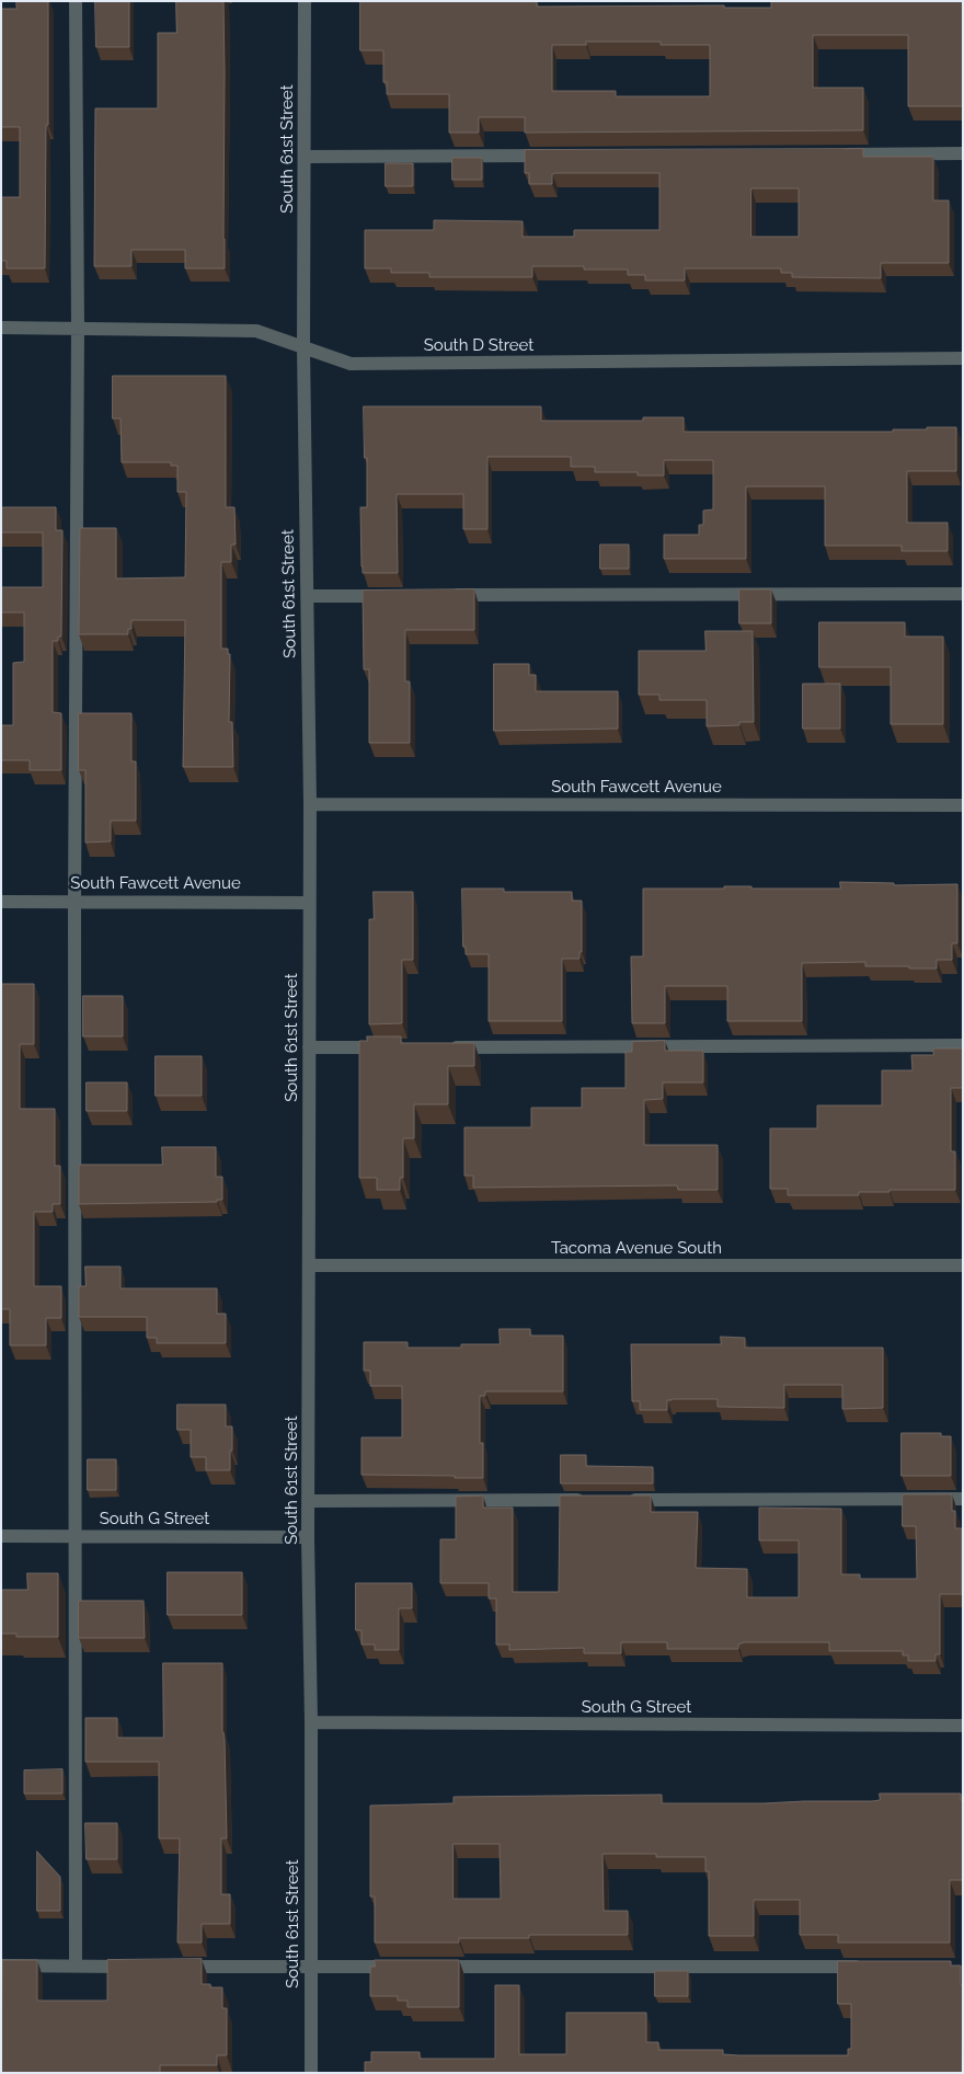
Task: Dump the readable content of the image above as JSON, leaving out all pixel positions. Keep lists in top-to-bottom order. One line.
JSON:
{"streets":{"street":["South 61st Street","South D Street","South Fawcett Avenue","Tacoma Avenue South","South G Street"]},"crossings":[["South 61st Street","South D Street"],["South 61st Street","South Fawcett Avenue"],["South 61st Street","Tacoma Avenue South"],["South 61st Street","South G Street"]]}
